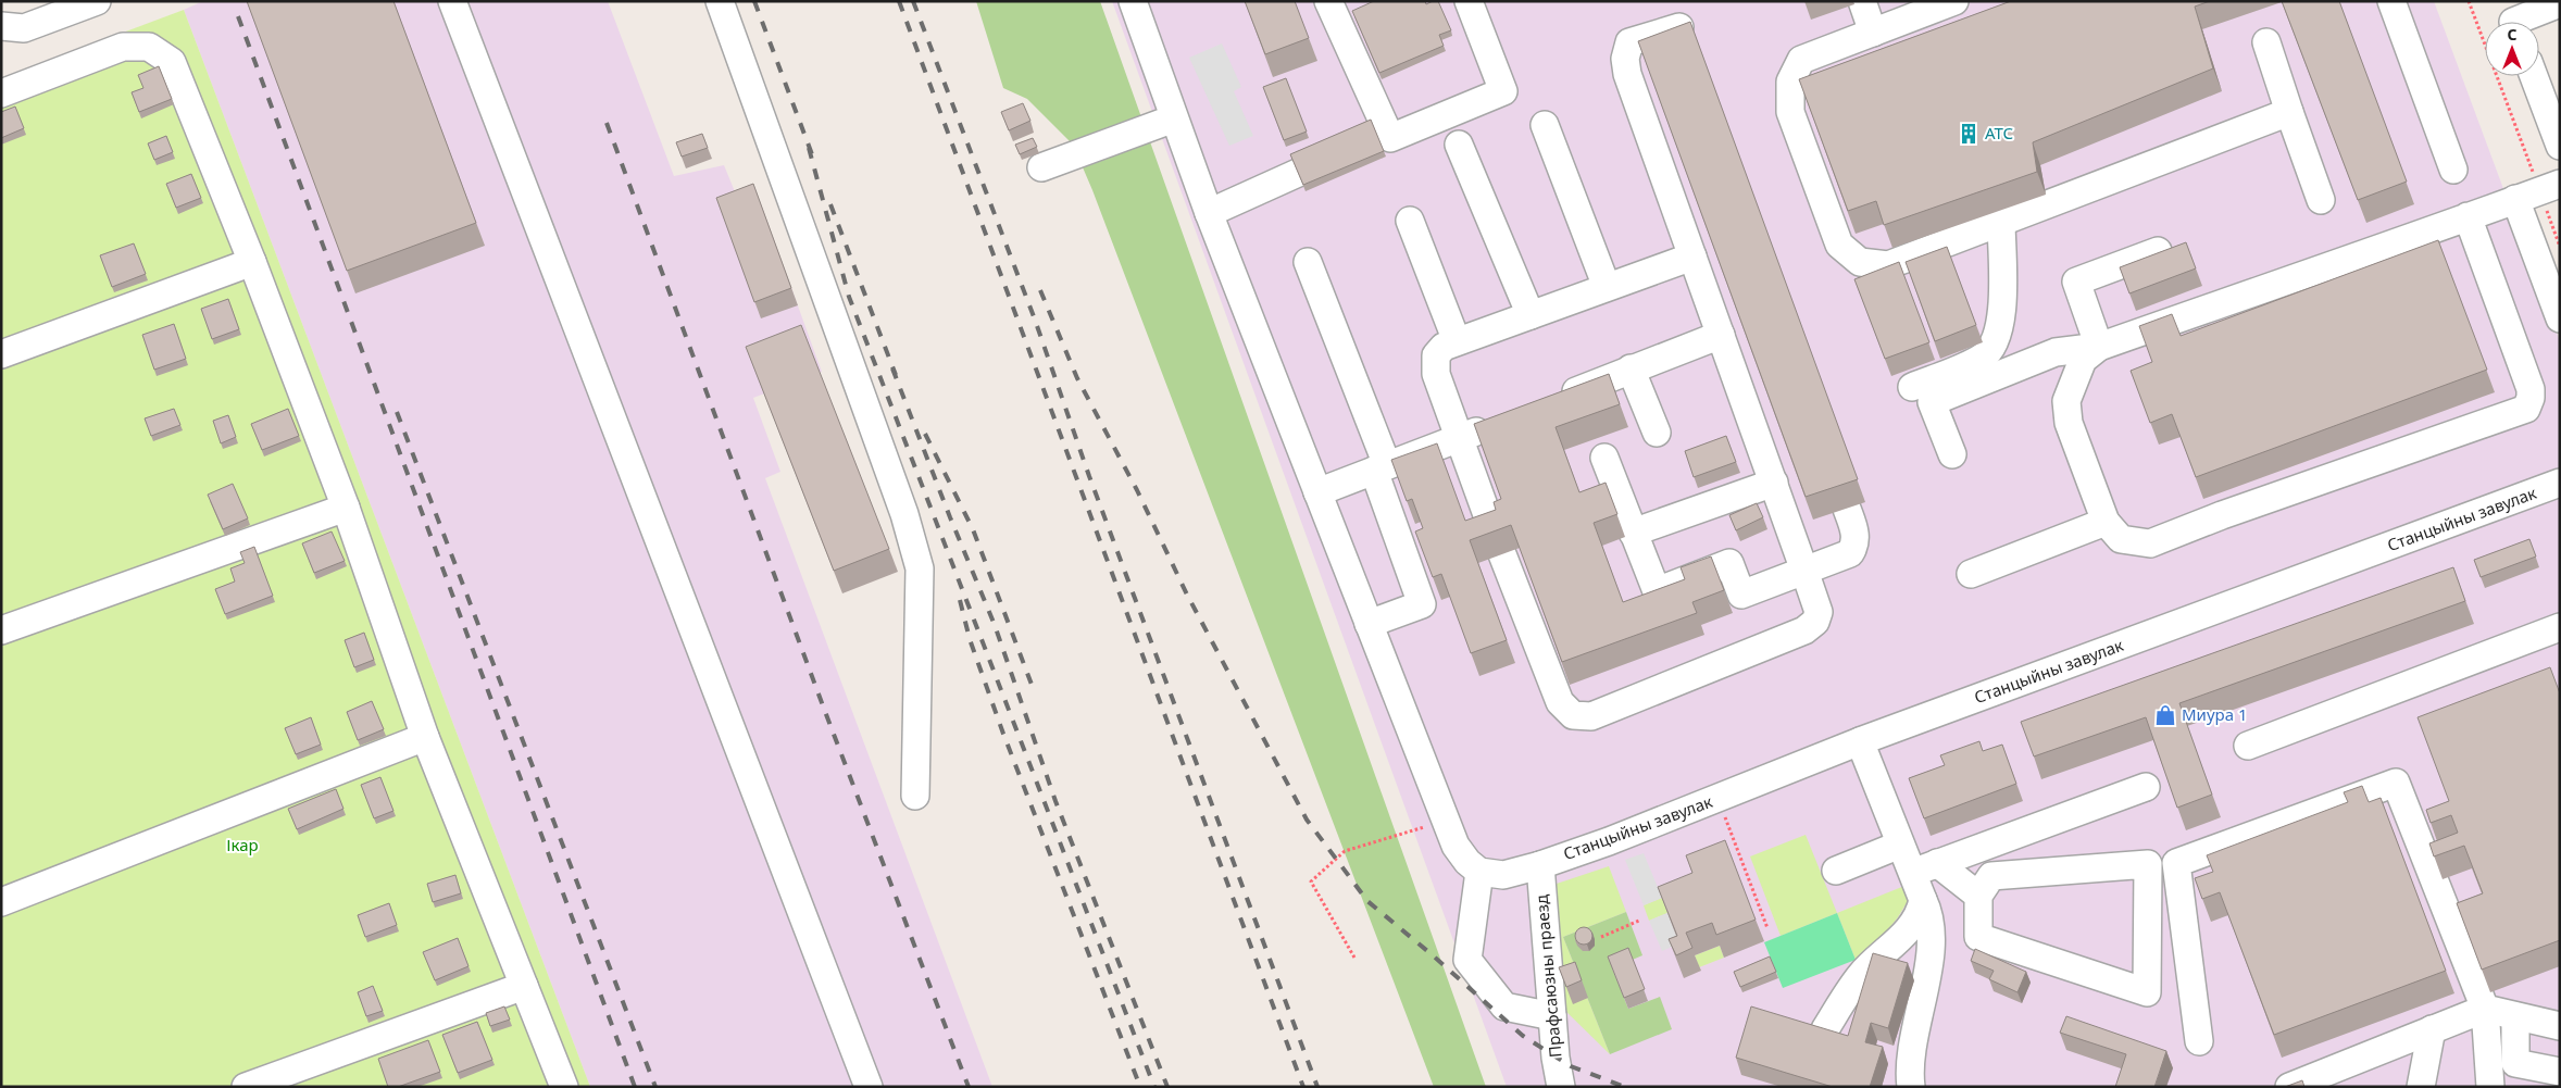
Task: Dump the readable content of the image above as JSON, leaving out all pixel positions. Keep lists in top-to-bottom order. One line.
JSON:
{"streets":{"street":["Станцыйны завулак","Прафсаюзны праезд"]},"crossings":[["Станцыйны завулак","Прафсаюзны праезд"]],"parks":["Ікар"],"places":{"building":["АТС"],"shop":["Миура 1"]},"north":"top"}
